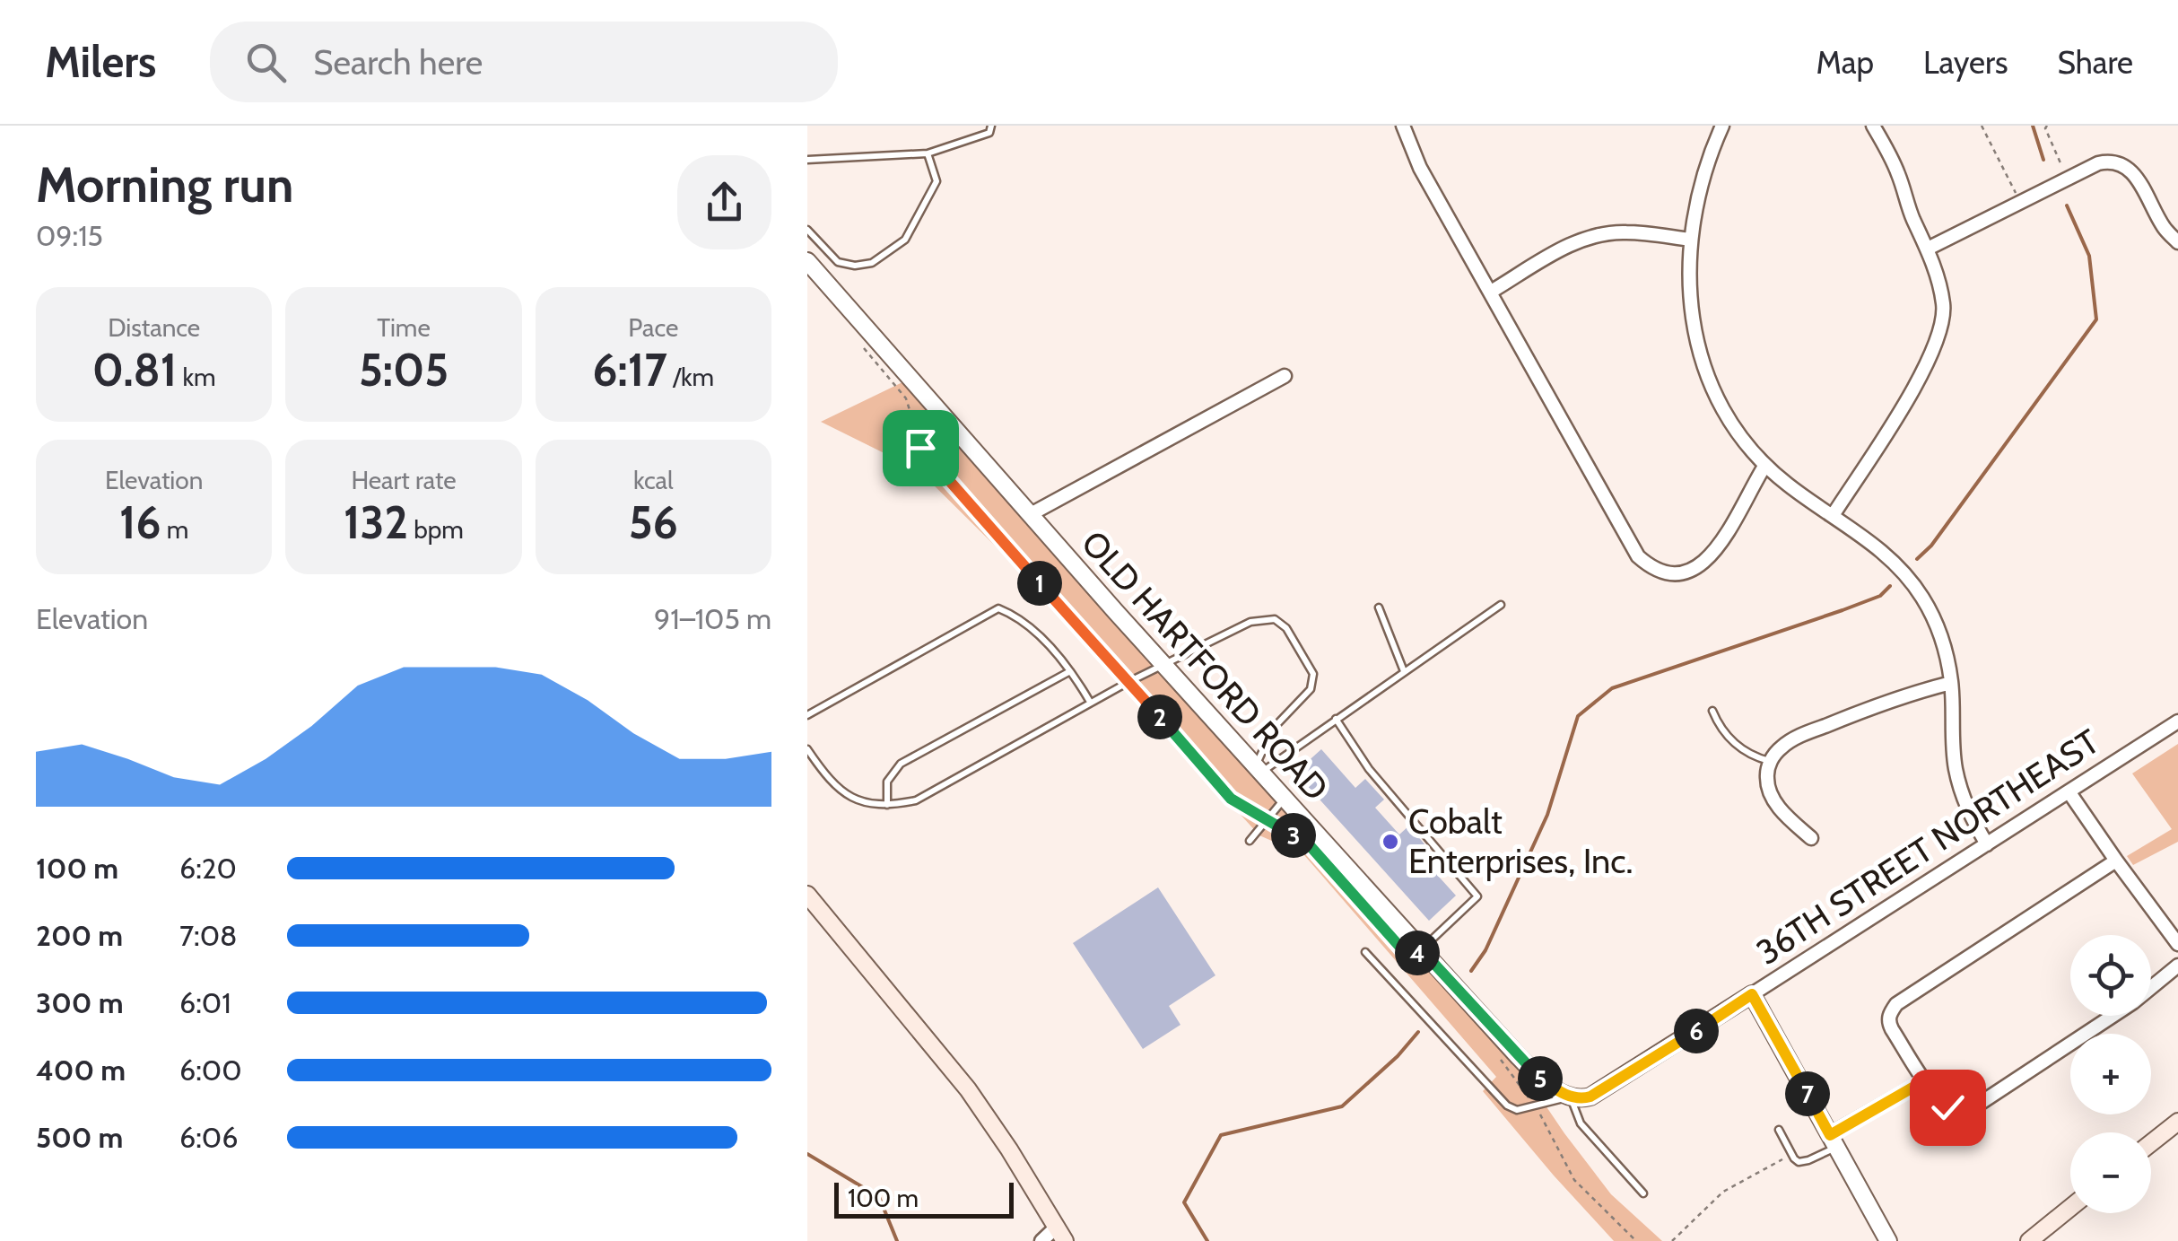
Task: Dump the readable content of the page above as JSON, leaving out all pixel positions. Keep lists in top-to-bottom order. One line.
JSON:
{"streets":{"street":["OLD HARTFORD ROAD","36TH STREET NORTHEAST"]},"crossings":[["OLD HARTFORD ROAD","36TH STREET NORTHEAST"]],"places":["Cobalt Enterprises, Inc."],"scale_bar":"100 m","page":{"header":"Milers","search":"Search here","nav":["Map","Layers","Share"],"heading":["Morning run","09:15"],"stats":[["Distance","0.81 km"],["Time","5:05"],["Pace","6:17 /km"],["Elevation","16 m"],["Heart rate","132 bpm"],["kcal","56"]],"pins":["1","2","3","4","6","5","7"],"chart":["Elevation","91–105 m"],"list":[{"name":"100 m","note":"6:20"},{"name":"200 m","note":"7:08"},{"name":"300 m","note":"6:01"},{"name":"400 m","note":"6:00"},{"name":"500 m","note":"6:06"}],"map_buttons":["+","−"],"scale":"100 m"}}
